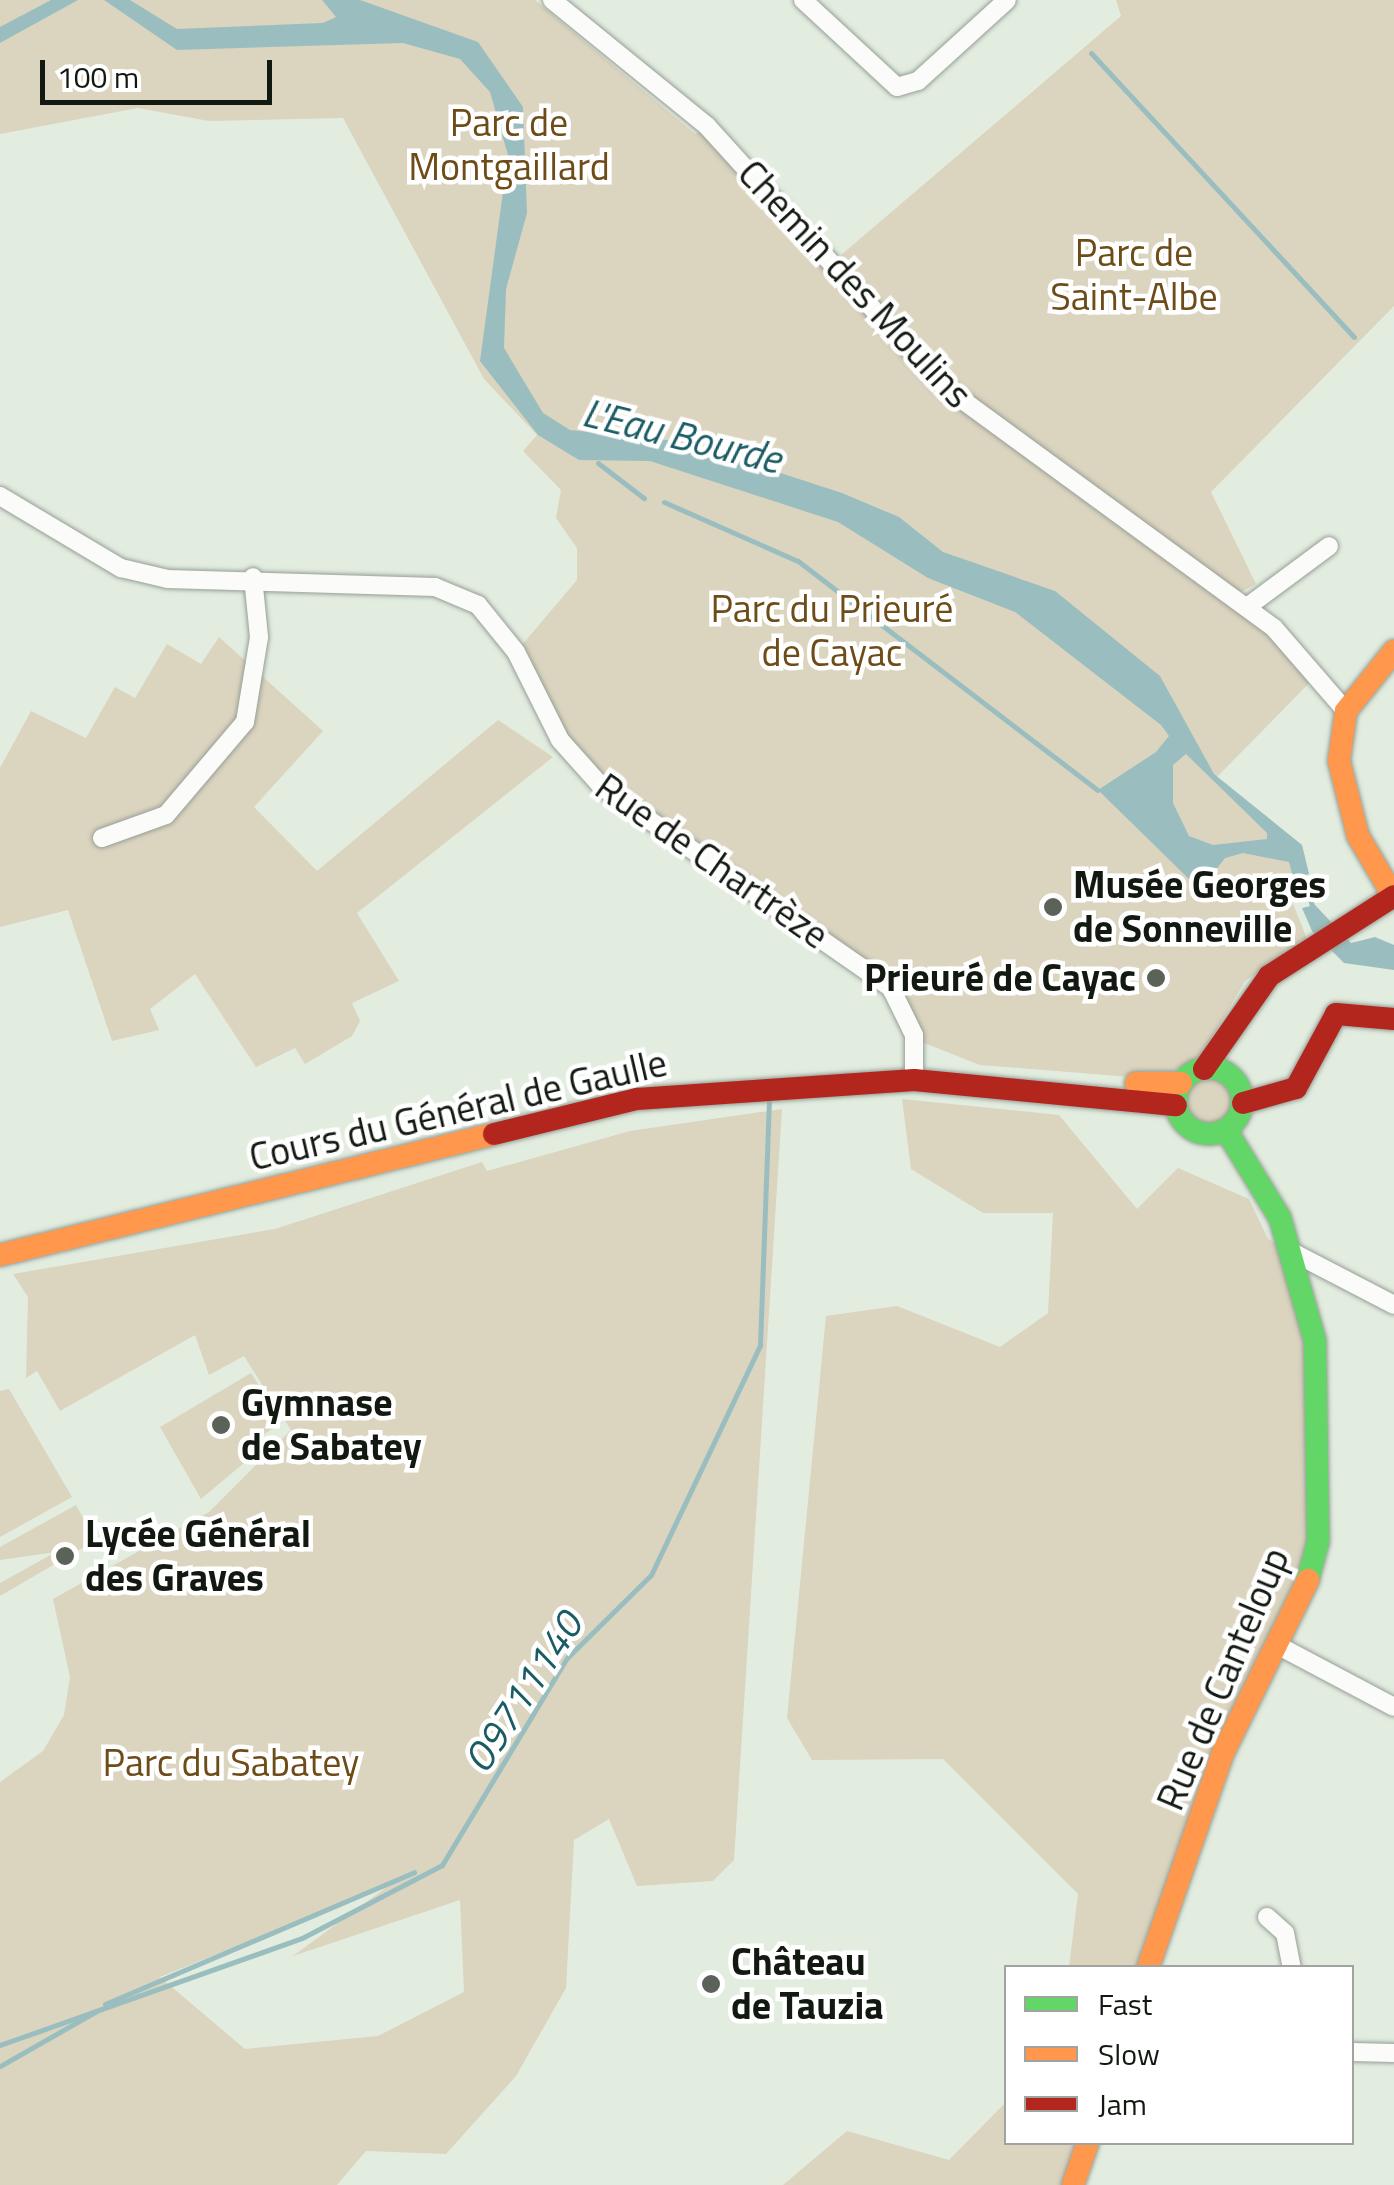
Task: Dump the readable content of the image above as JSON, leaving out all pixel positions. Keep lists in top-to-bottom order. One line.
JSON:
{"streets":{"main road":["Cours du Général de Gaulle","Rue de Canteloup"],"street":["Chemin des Moulins","Rue de Chartrèze"]},"crossings":[["Rue de Chartrèze","Cours du Général de Gaulle"],["Cours du Général de Gaulle","Rue de Canteloup"]],"water":["L'Eau Bourde","O9711140"],"parks":["Parc de Montgaillard","Parc de Saint-Albe","Parc du Prieuré de Cayac","Parc du Sabatey"],"places":["Musée Georges de Sonneville","Prieuré de Cayac","Gymnase de Sabatey","Lycée Général des Graves","Château de Tauzia"],"legend":["Fast","Slow","Jam"],"scale_bar":"100 m"}
